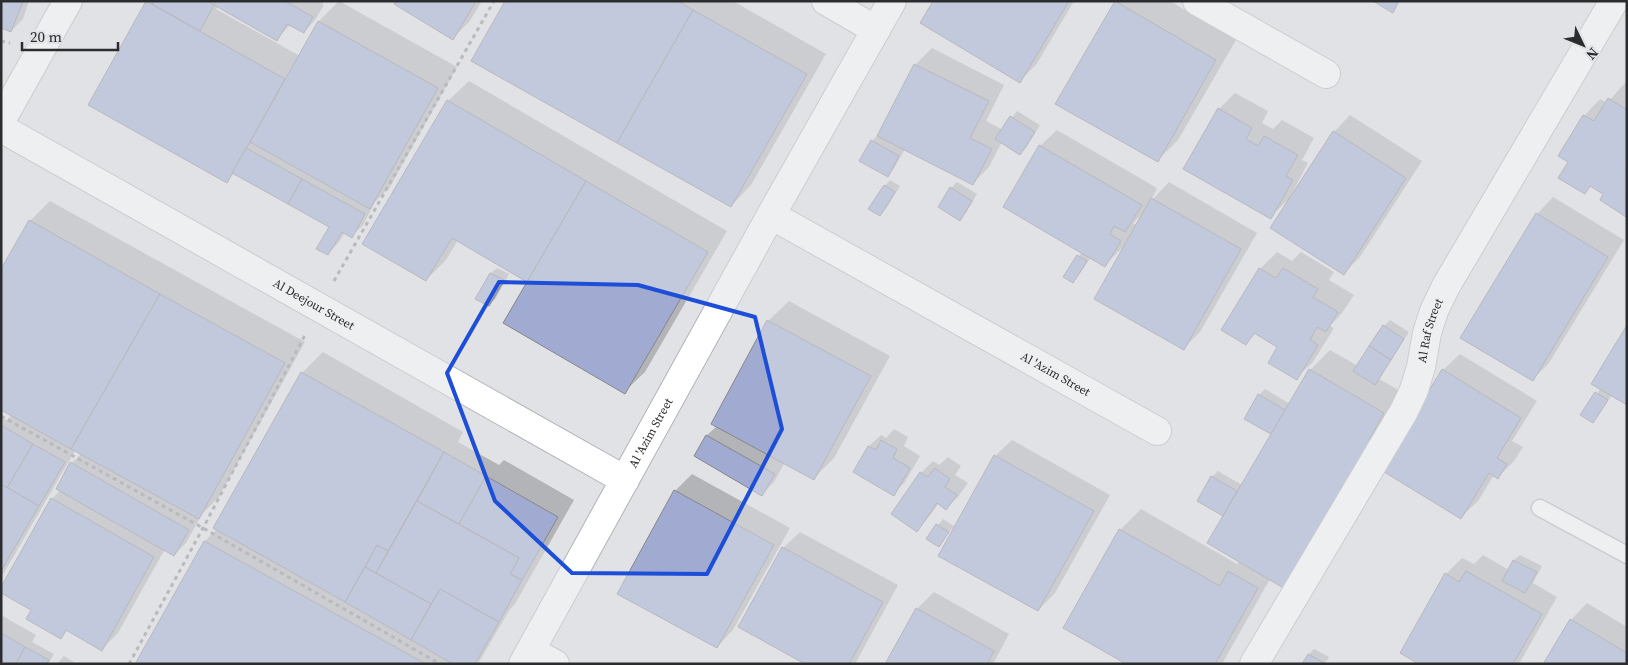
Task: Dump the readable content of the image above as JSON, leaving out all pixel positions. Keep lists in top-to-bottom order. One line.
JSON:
{"streets":{"street":["Al Deejour Street","Al Raf Street","Al 'Azim Street"]},"crossings":[["Al Deejour Street","Al 'Azim Street"]],"scale_bar":"20 m","north":"bottom right"}
